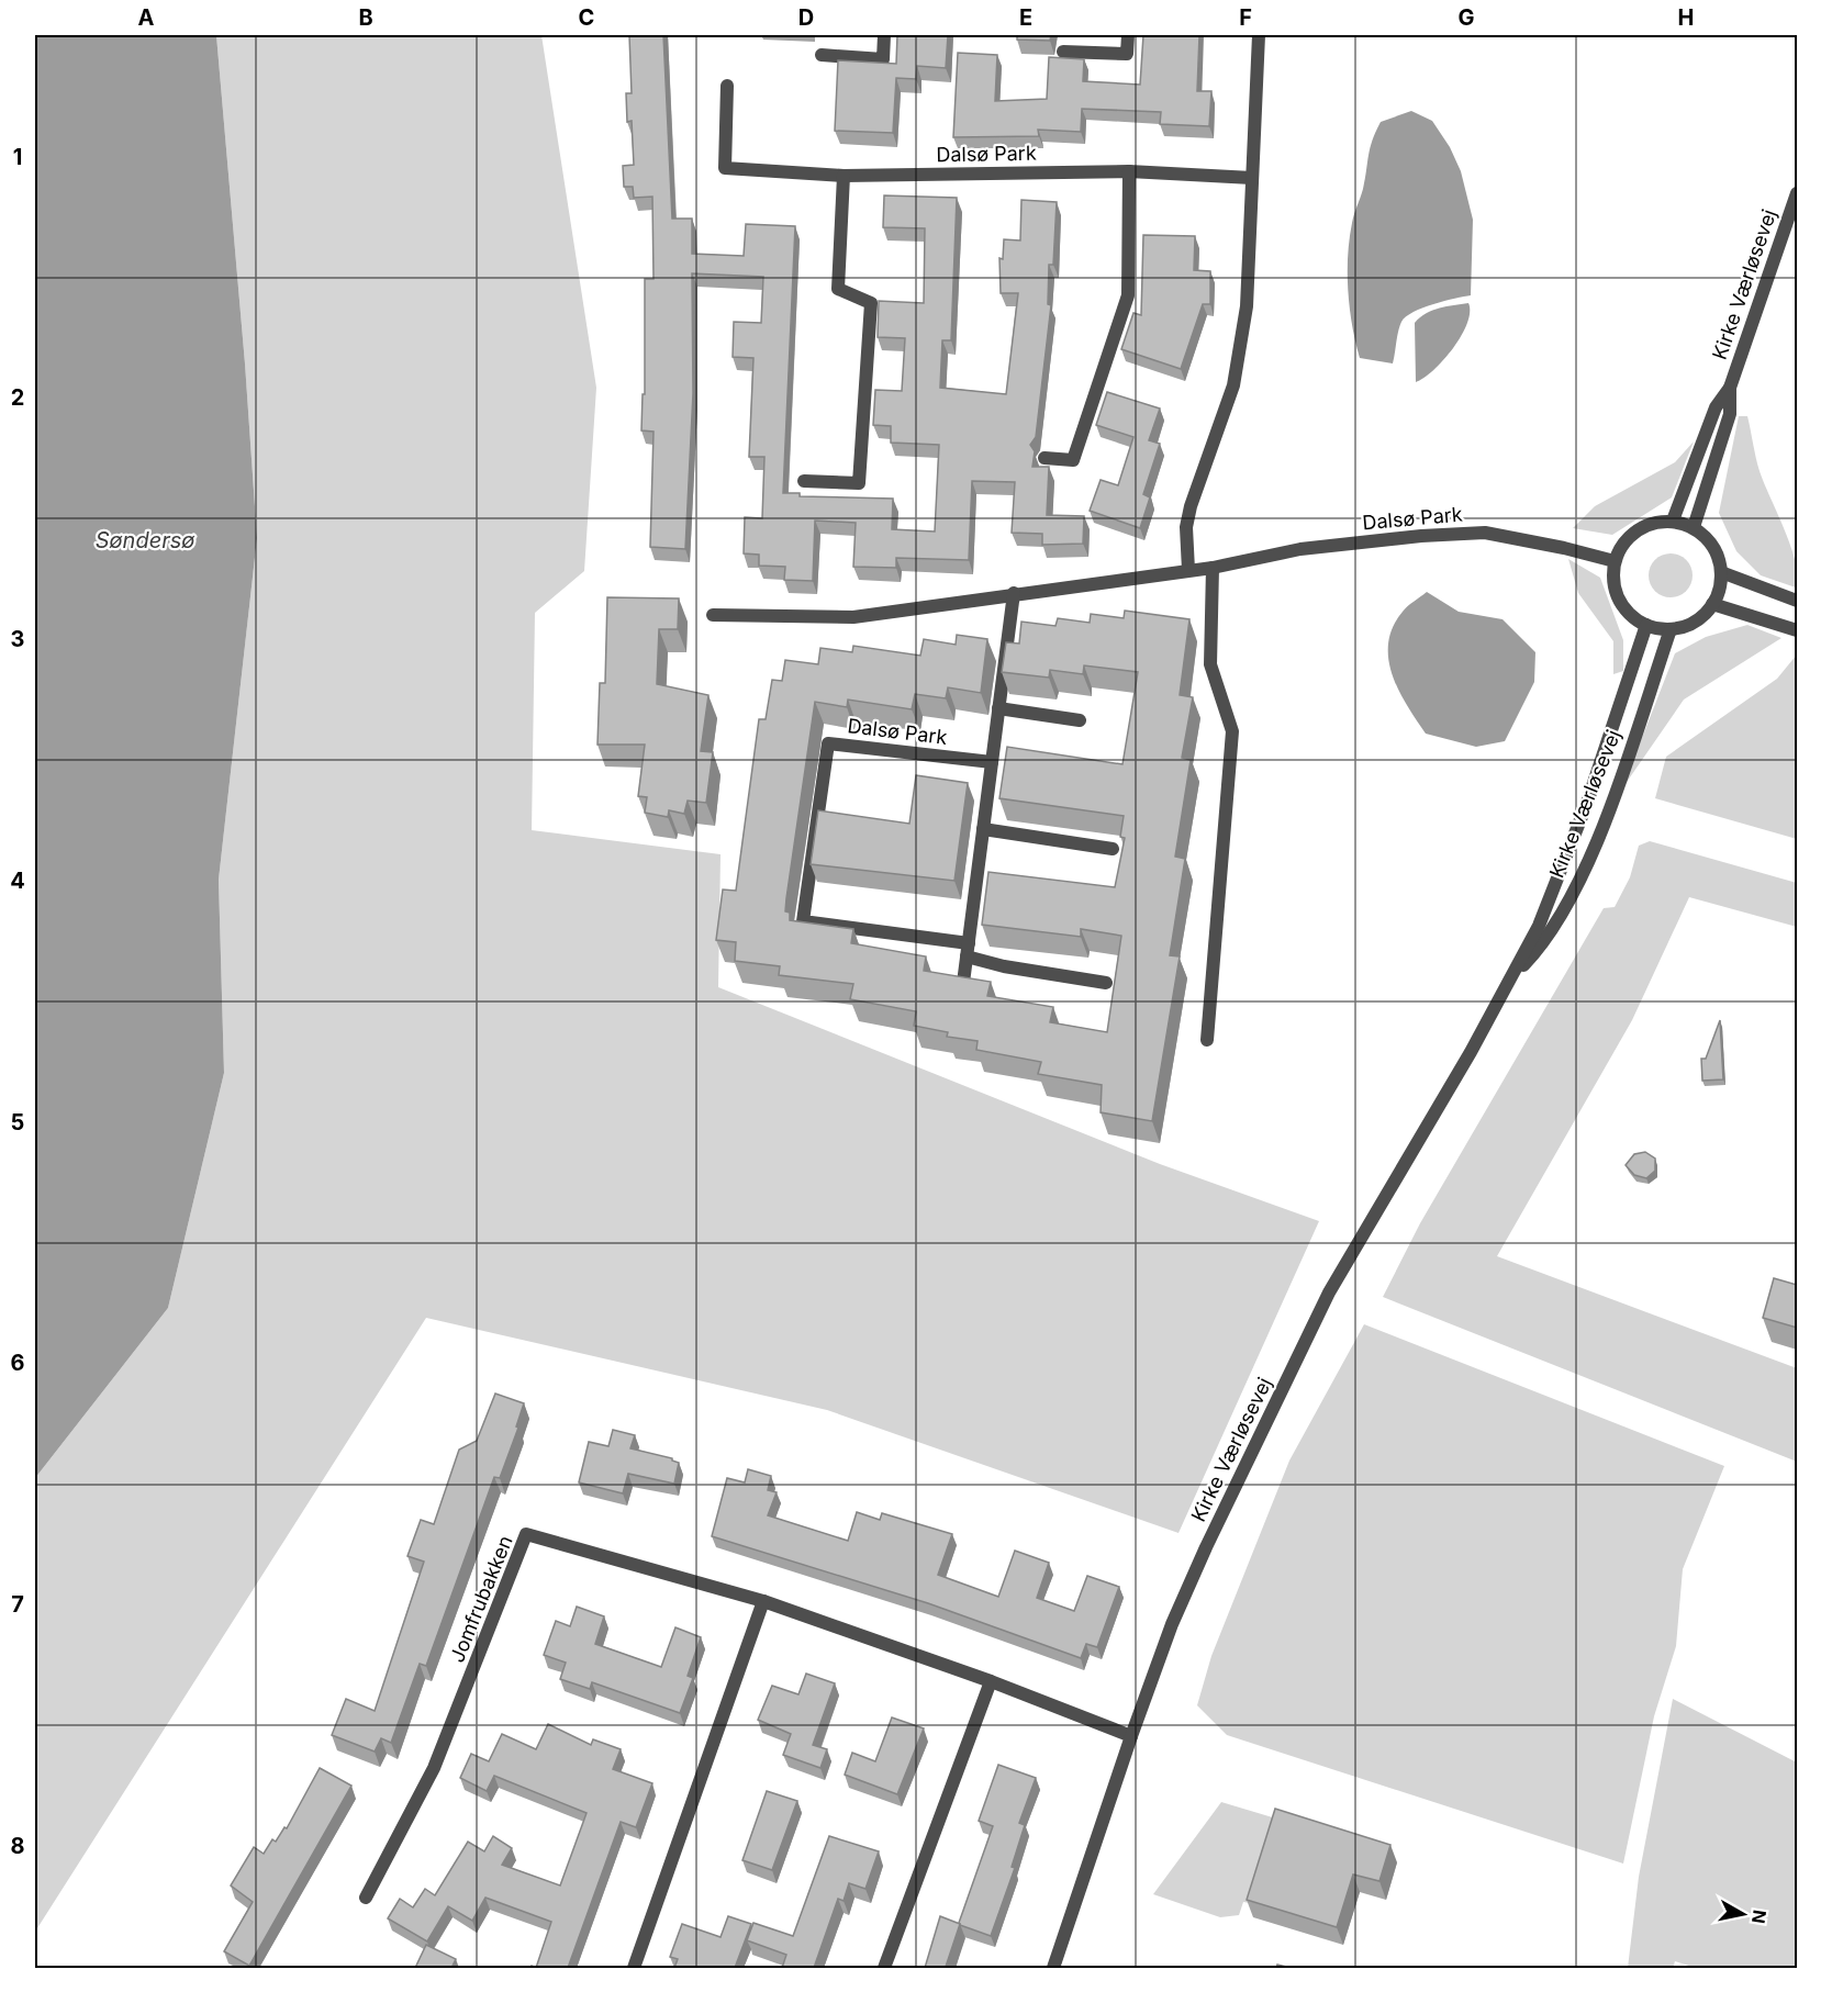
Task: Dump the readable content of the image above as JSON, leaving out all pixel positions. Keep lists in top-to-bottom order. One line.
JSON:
{"streets":{"street":["Dalsø Park","Kirke Værløsevej","Jomfrubakken"]},"crossings":[["Dalsø Park","Kirke Værløsevej"],["Kirke Værløsevej","Jomfrubakken"]],"water":["Søndersø"],"north":"right","grid":{"columns":["A","B","C","D","E","F","G","H"],"rows":["1","2","3","4","5","6","7","8"]}}
